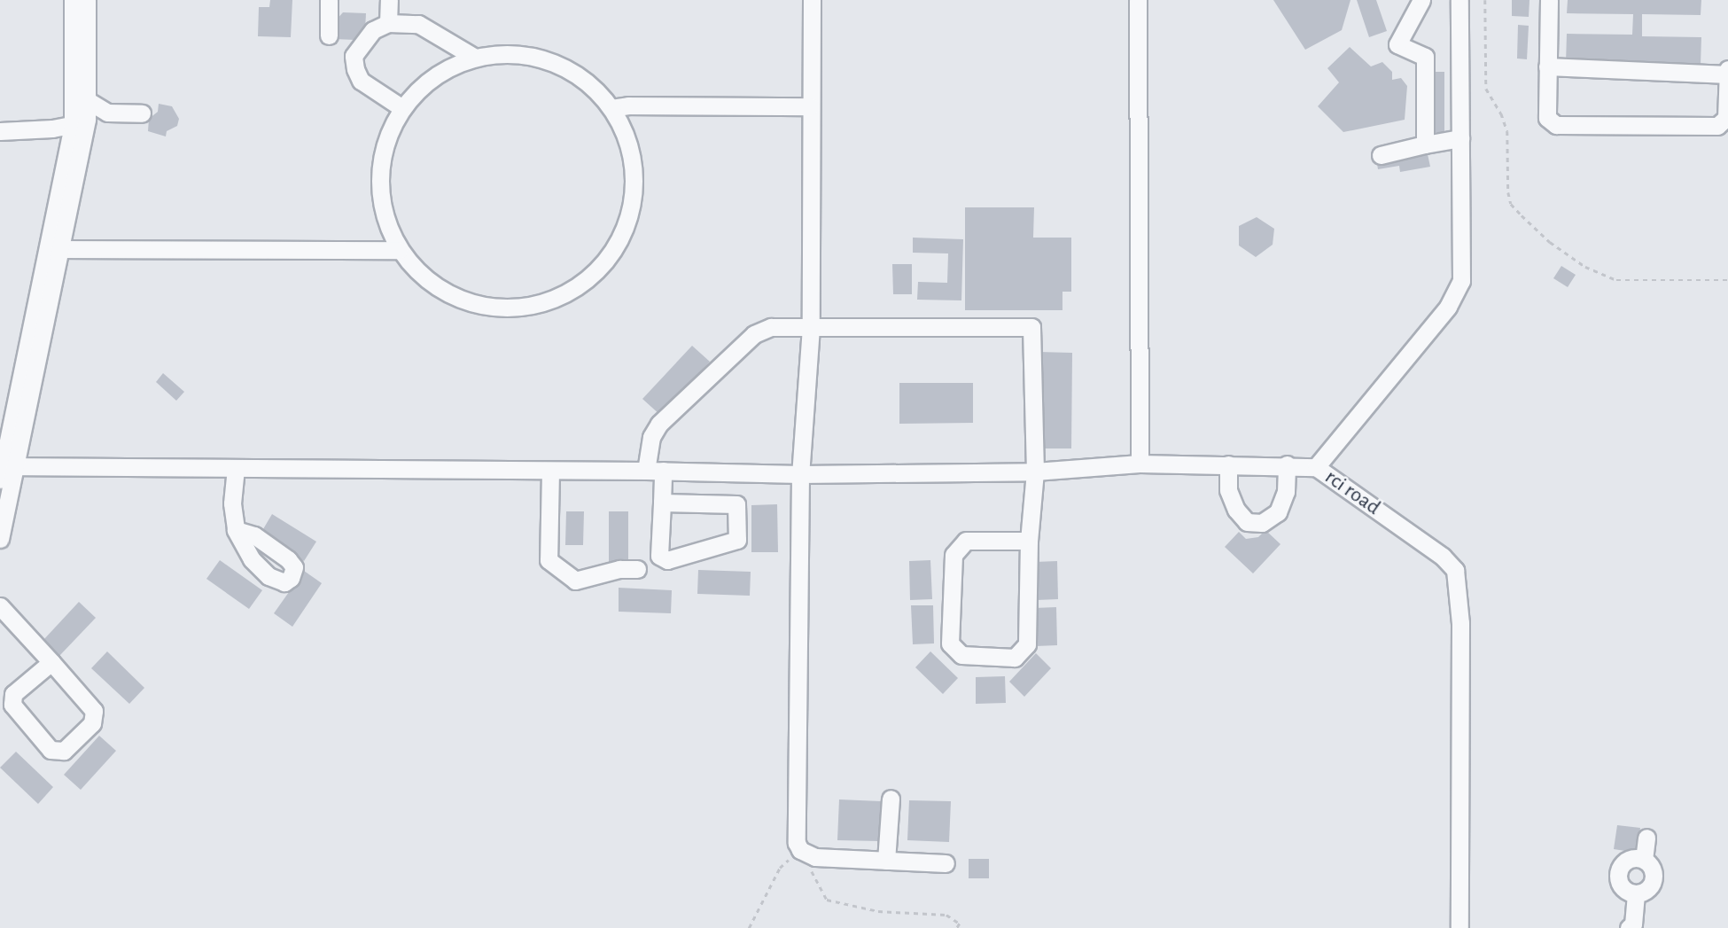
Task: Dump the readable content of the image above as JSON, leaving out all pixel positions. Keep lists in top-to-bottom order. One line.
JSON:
{"streets":{"street":["rci road"]}}
